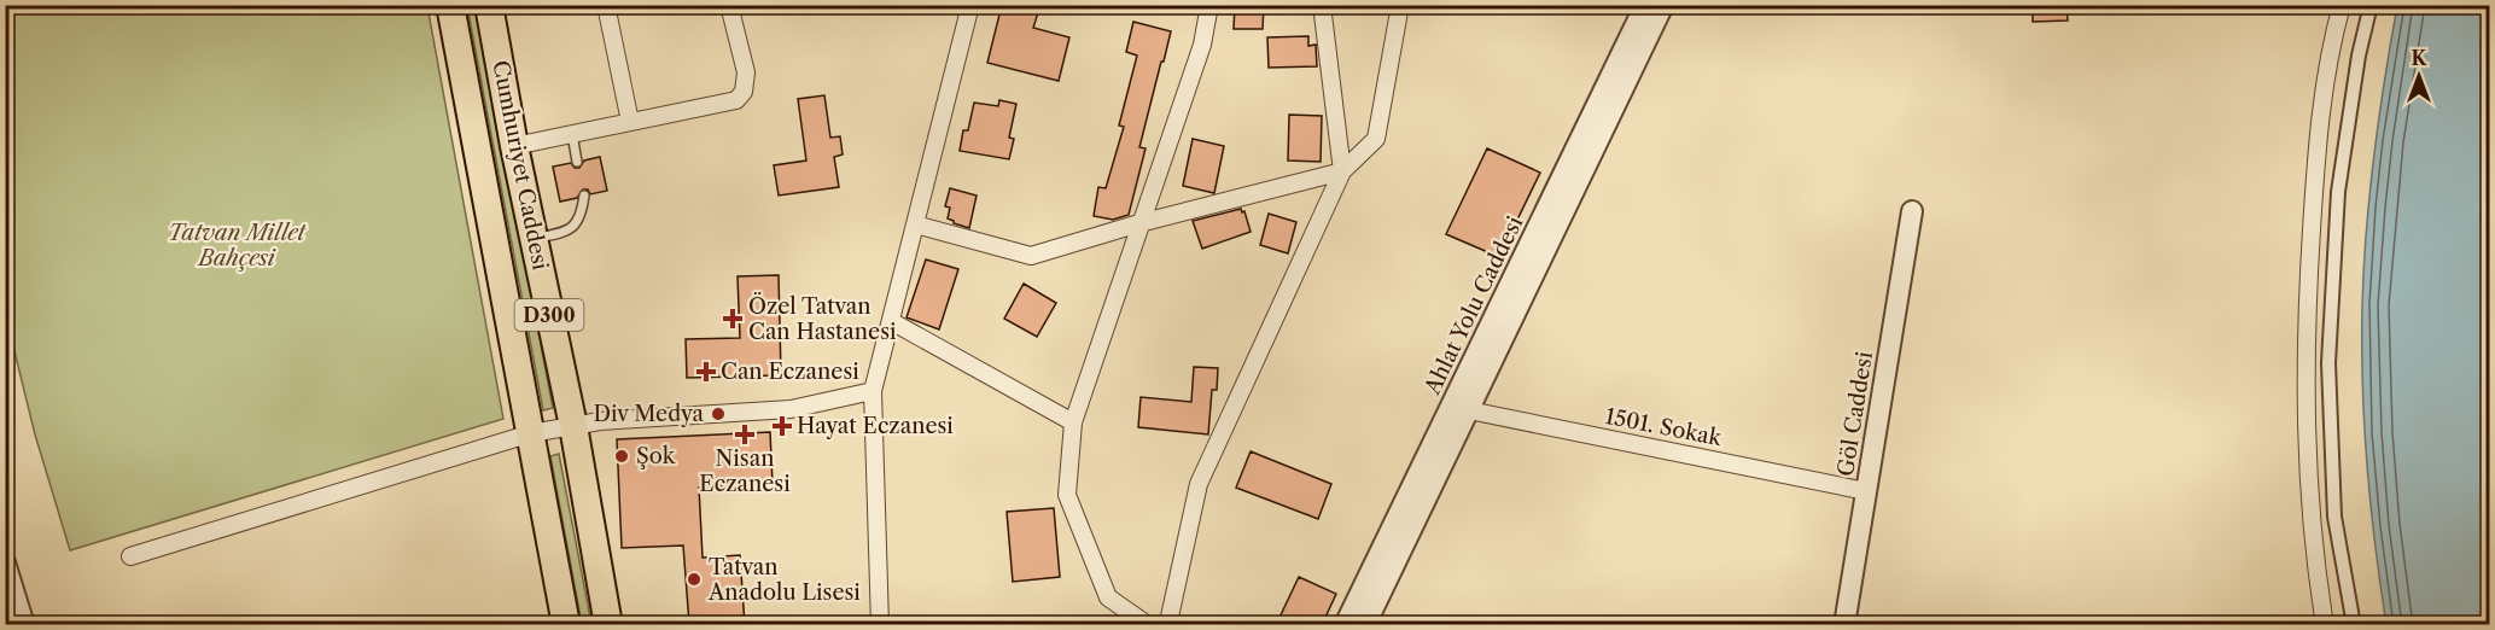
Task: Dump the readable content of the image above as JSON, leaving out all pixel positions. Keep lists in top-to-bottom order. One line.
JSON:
{"streets":{"highway":["Cumhuriyet Caddesi","D300"],"street":["Ahlat Yolu Caddesi","Göl Caddesi","1501. Sokak"]},"crossings":[["Ahlat Yolu Caddesi","1501. Sokak"],["Göl Caddesi","1501. Sokak"]],"parks":["Tatvan Millet Bahçesi"],"places":{"health":["Özel Tatvan Can Hastanesi","Can Eczanesi","Hayat Eczanesi","Nisan Eczanesi"],"other":["Div Medya","Şok","Tatvan Anadolu Lisesi"]},"north":"top"}
